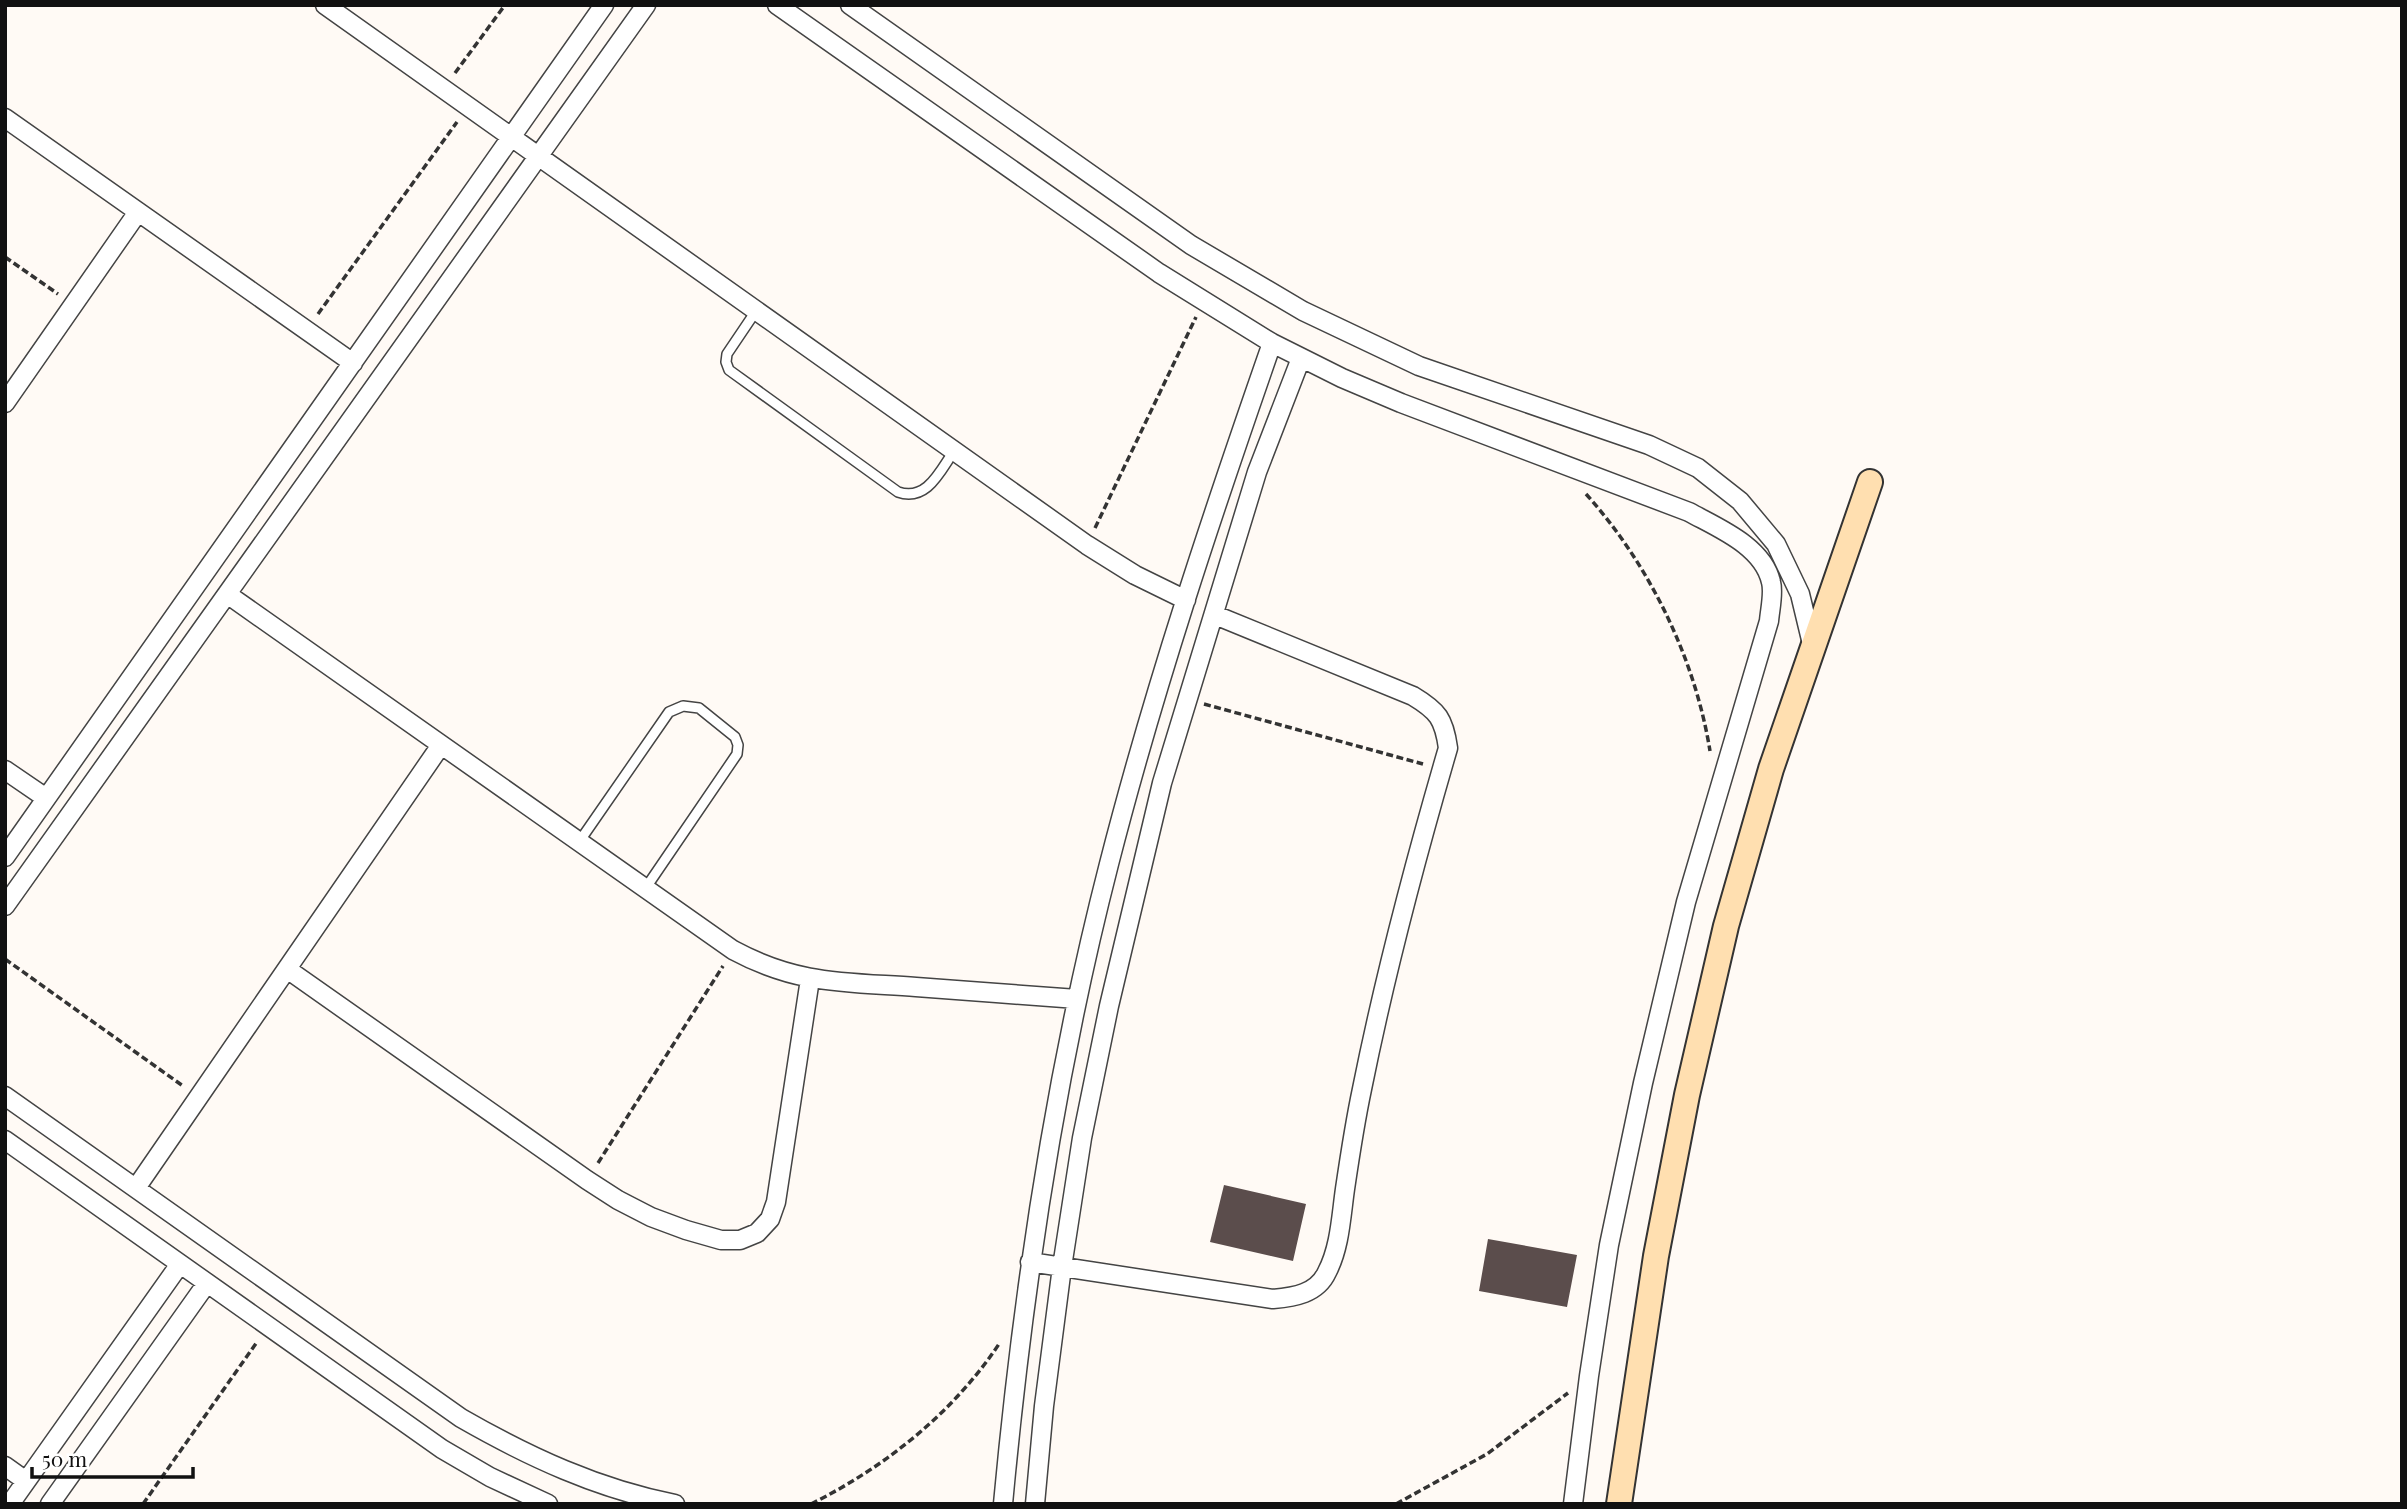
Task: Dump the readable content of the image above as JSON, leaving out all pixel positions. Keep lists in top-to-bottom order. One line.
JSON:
{"scale_bar":"50 m"}
